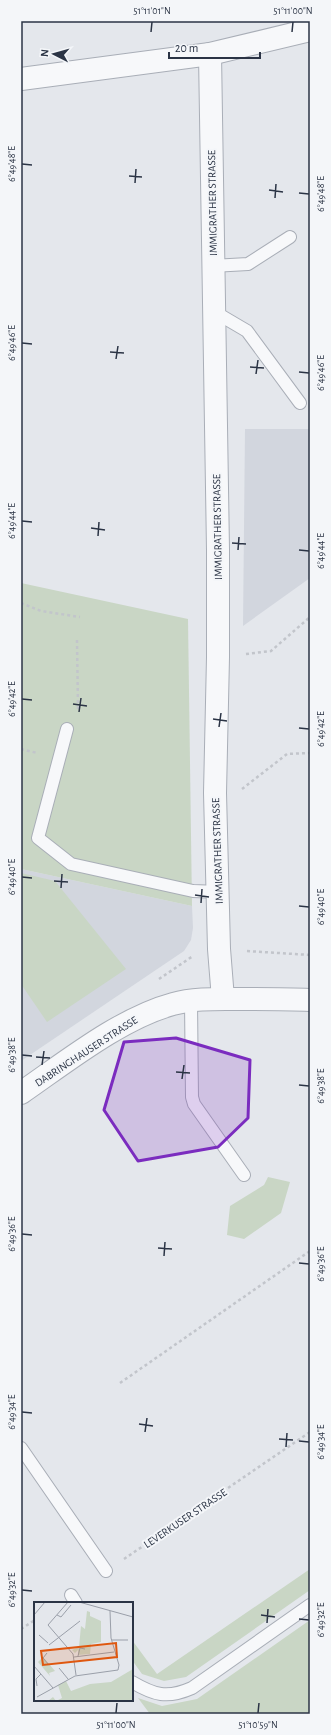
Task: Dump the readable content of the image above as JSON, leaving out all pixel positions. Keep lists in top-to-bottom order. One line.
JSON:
{"streets":{"street":["IMMIGRATHER STRASSE","DABRINGHAUSER STRASSE"],"path":["LEVERKUSER STRASSE"]},"crossings":[["IMMIGRATHER STRASSE","DABRINGHAUSER STRASSE"]],"scale_bar":"20 m","north":"left","coordinates":["51°11'01\"N","51°11'00\"N","6°49'48\"E","6°49'46\"E","6°49'44\"E","6°49'42\"E","6°49'40\"E","6°49'38\"E","6°49'36\"E","6°49'34\"E","6°49'32\"E","51°10'59\"N"]}
